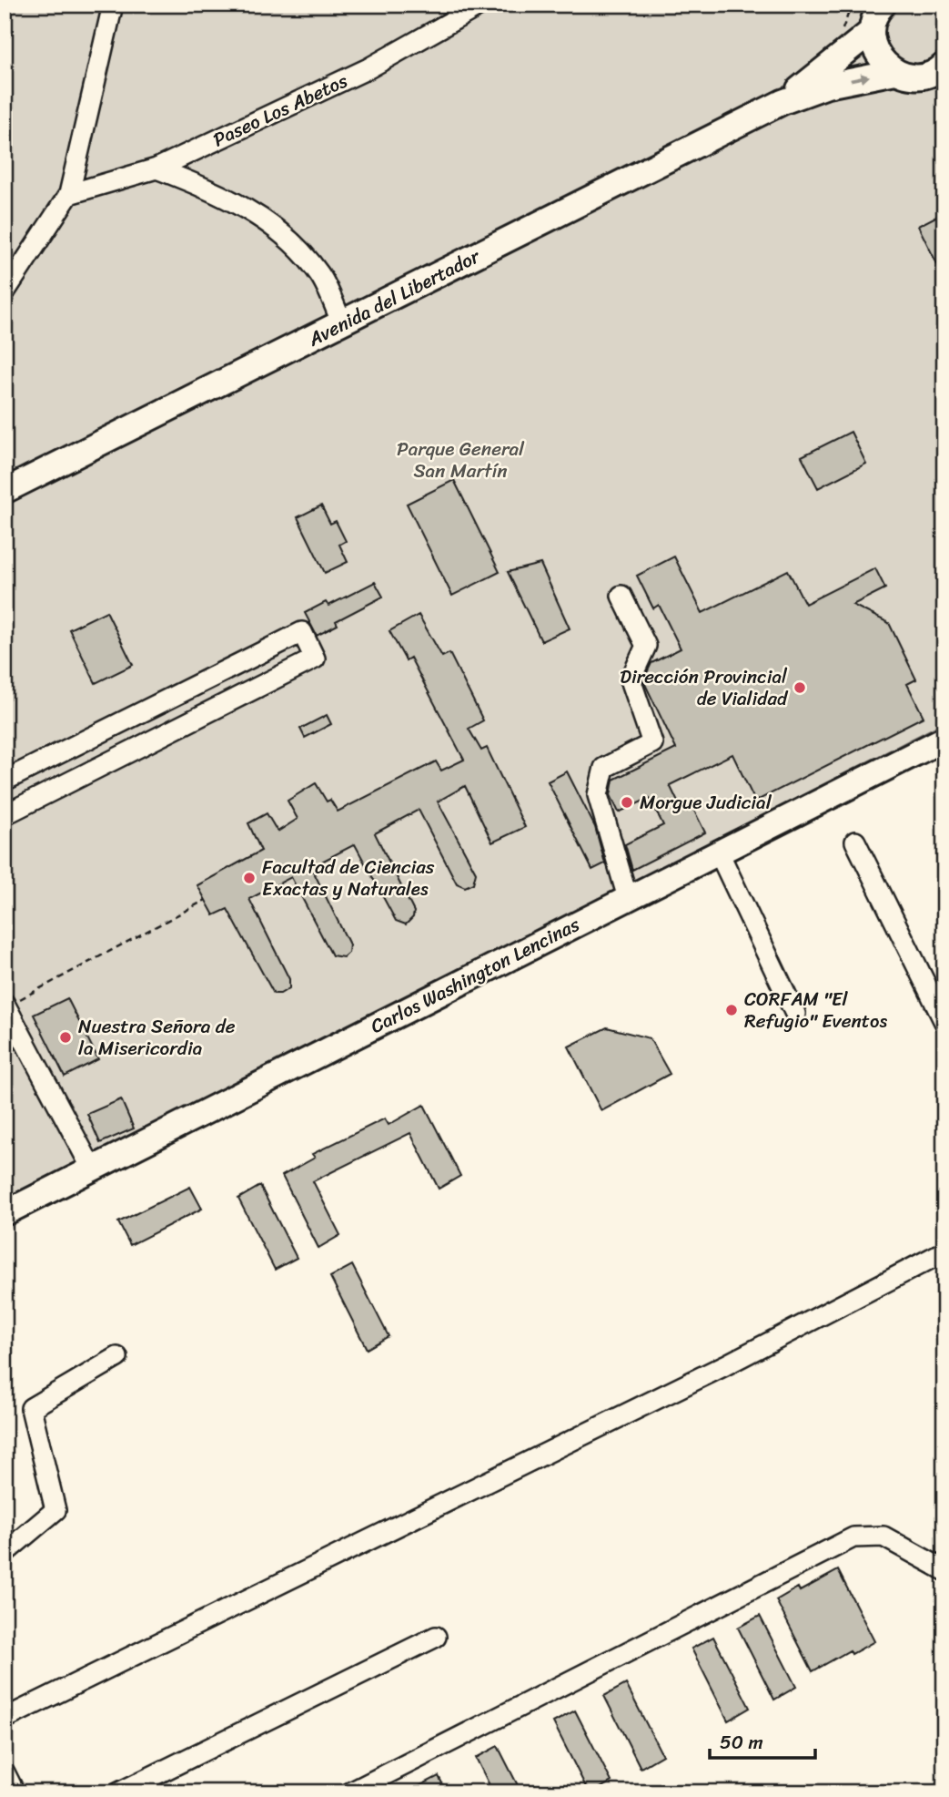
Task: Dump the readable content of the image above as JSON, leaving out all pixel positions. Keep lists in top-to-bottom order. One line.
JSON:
{"streets":{"main road":["Avenida del Libertador","Carlos Washington Lencinas"],"street":["Paseo Los Abetos"]},"parks":["Parque General San Martín"],"places":["Dirección Provincial de Vialidad","Morgue Judicial","Facultad de Ciencias Exactas y Naturales","CORFAM \"El Refugio\" Eventos","Nuestra Señora de la Misericordia"],"scale_bar":"50 m"}
